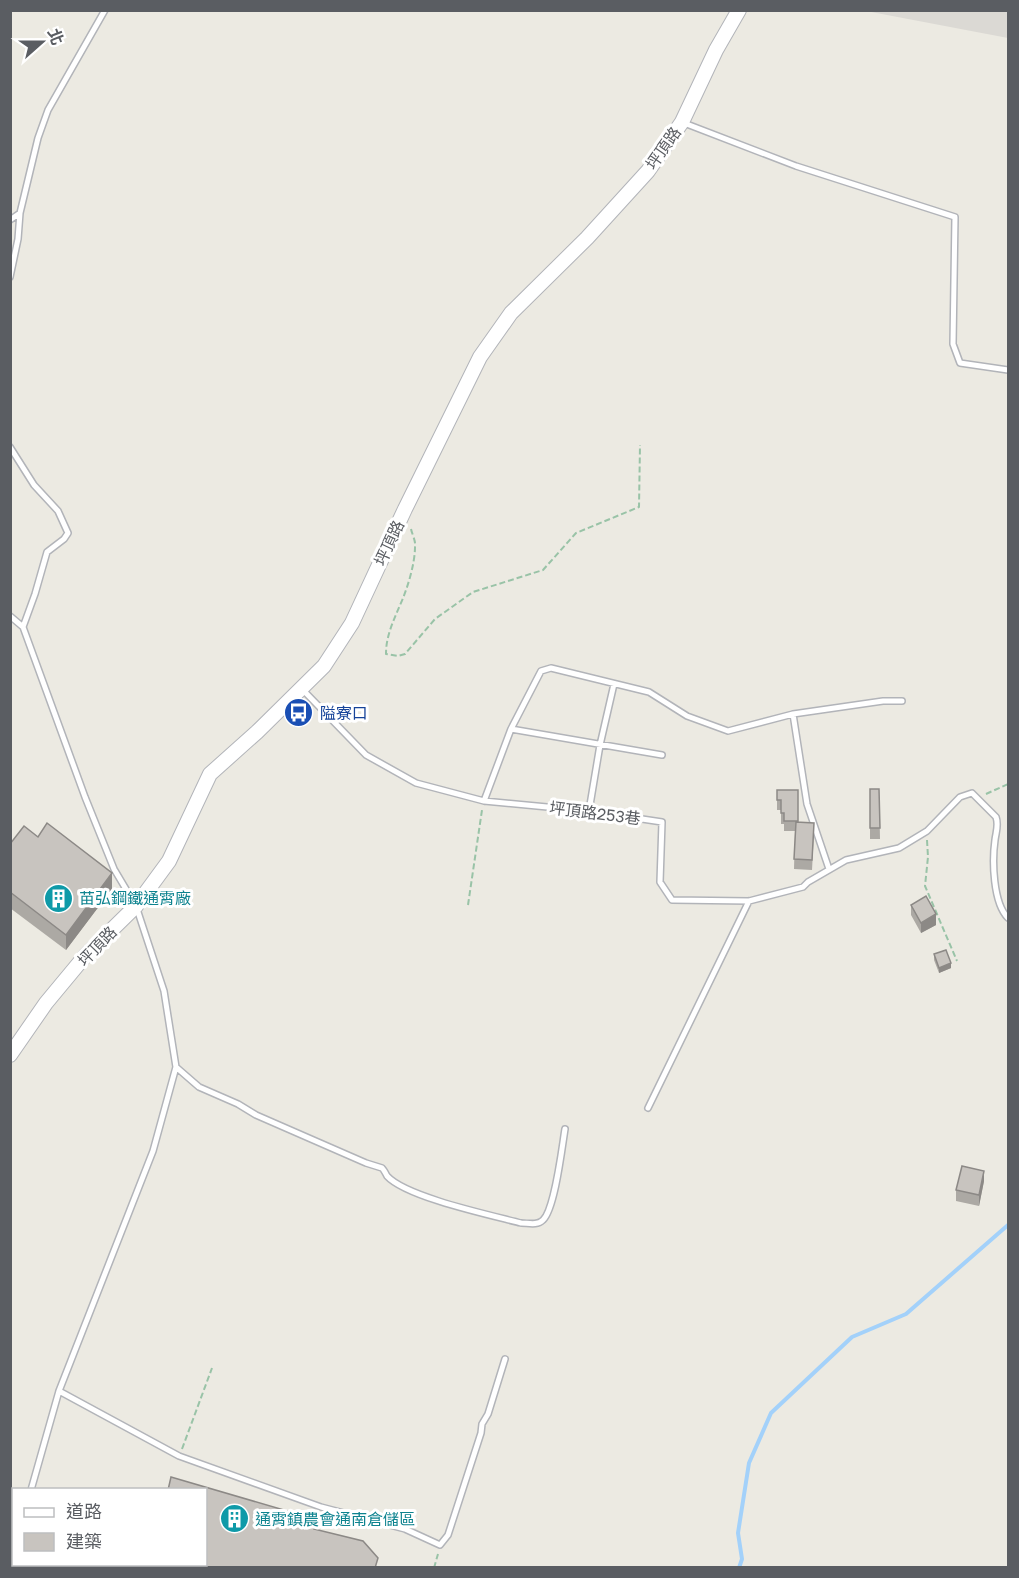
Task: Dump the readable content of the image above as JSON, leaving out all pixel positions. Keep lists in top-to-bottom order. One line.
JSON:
{"streets":{"street":["坪頂路"],"lane":["坪頂路253巷"]},"crossings":[["坪頂路","坪頂路253巷"]],"places":{"bus stop":["隘寮口"],"building":["苗弘鋼鐵通霄廠","通霄鎮農會通南倉儲區"]},"legend":["道路","建築"],"north":"right"}
